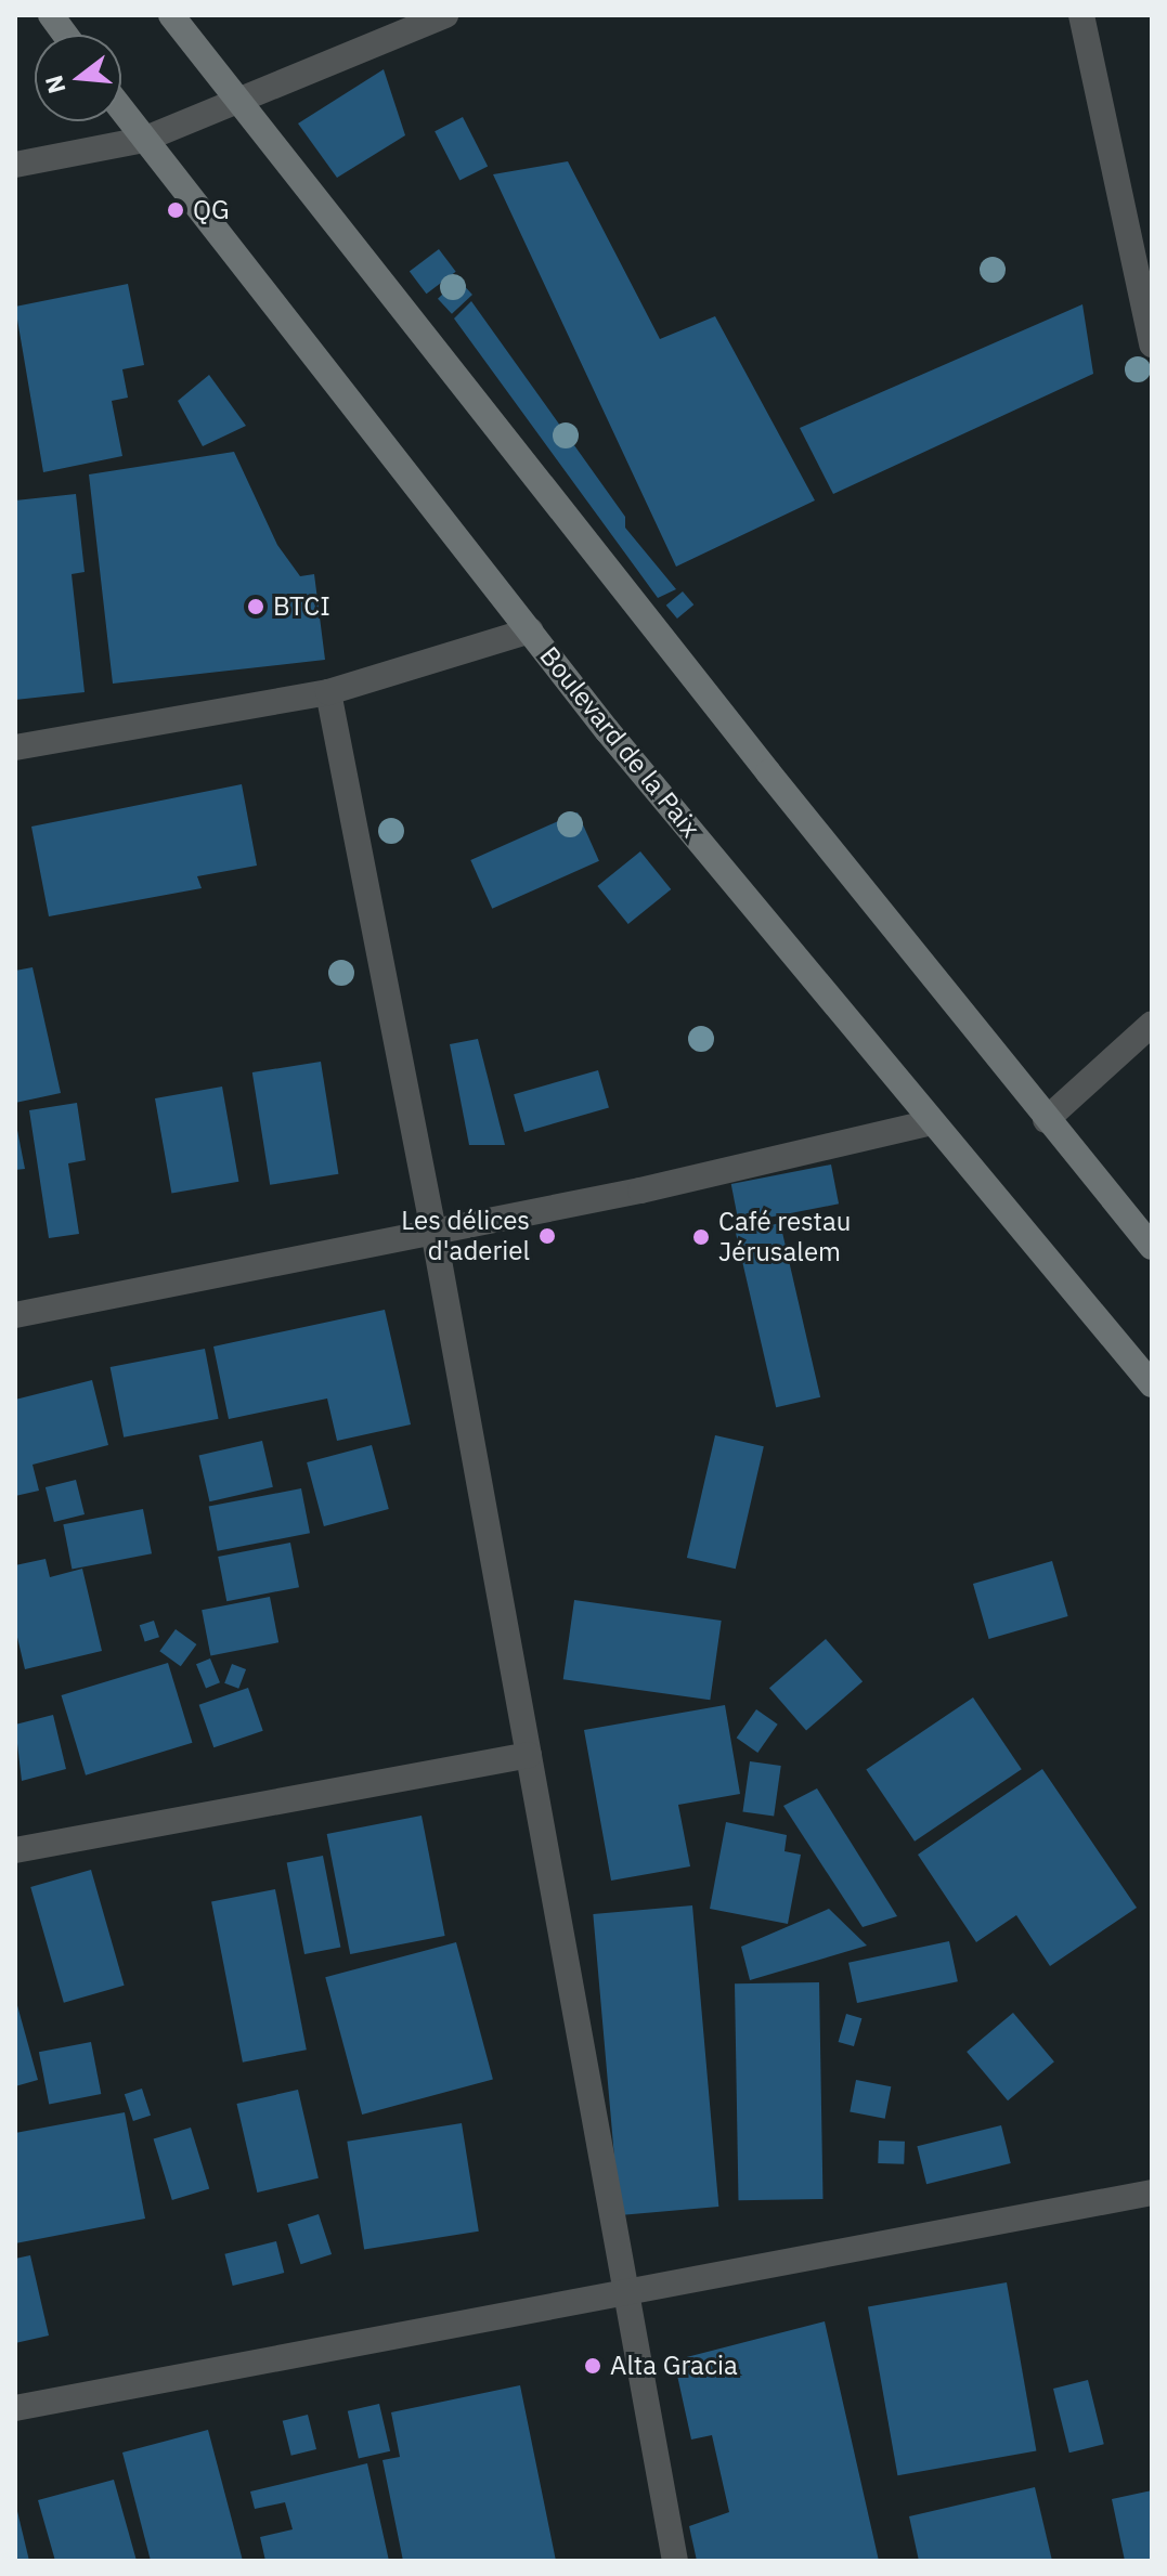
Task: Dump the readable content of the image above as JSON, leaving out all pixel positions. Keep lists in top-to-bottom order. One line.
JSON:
{"streets":{"main road":["Boulevard de la Paix"]},"places":["QG","BTCI","Les délices d'aderiel","Café restau Jérusalem","Alta Gracia"],"north":"left"}
